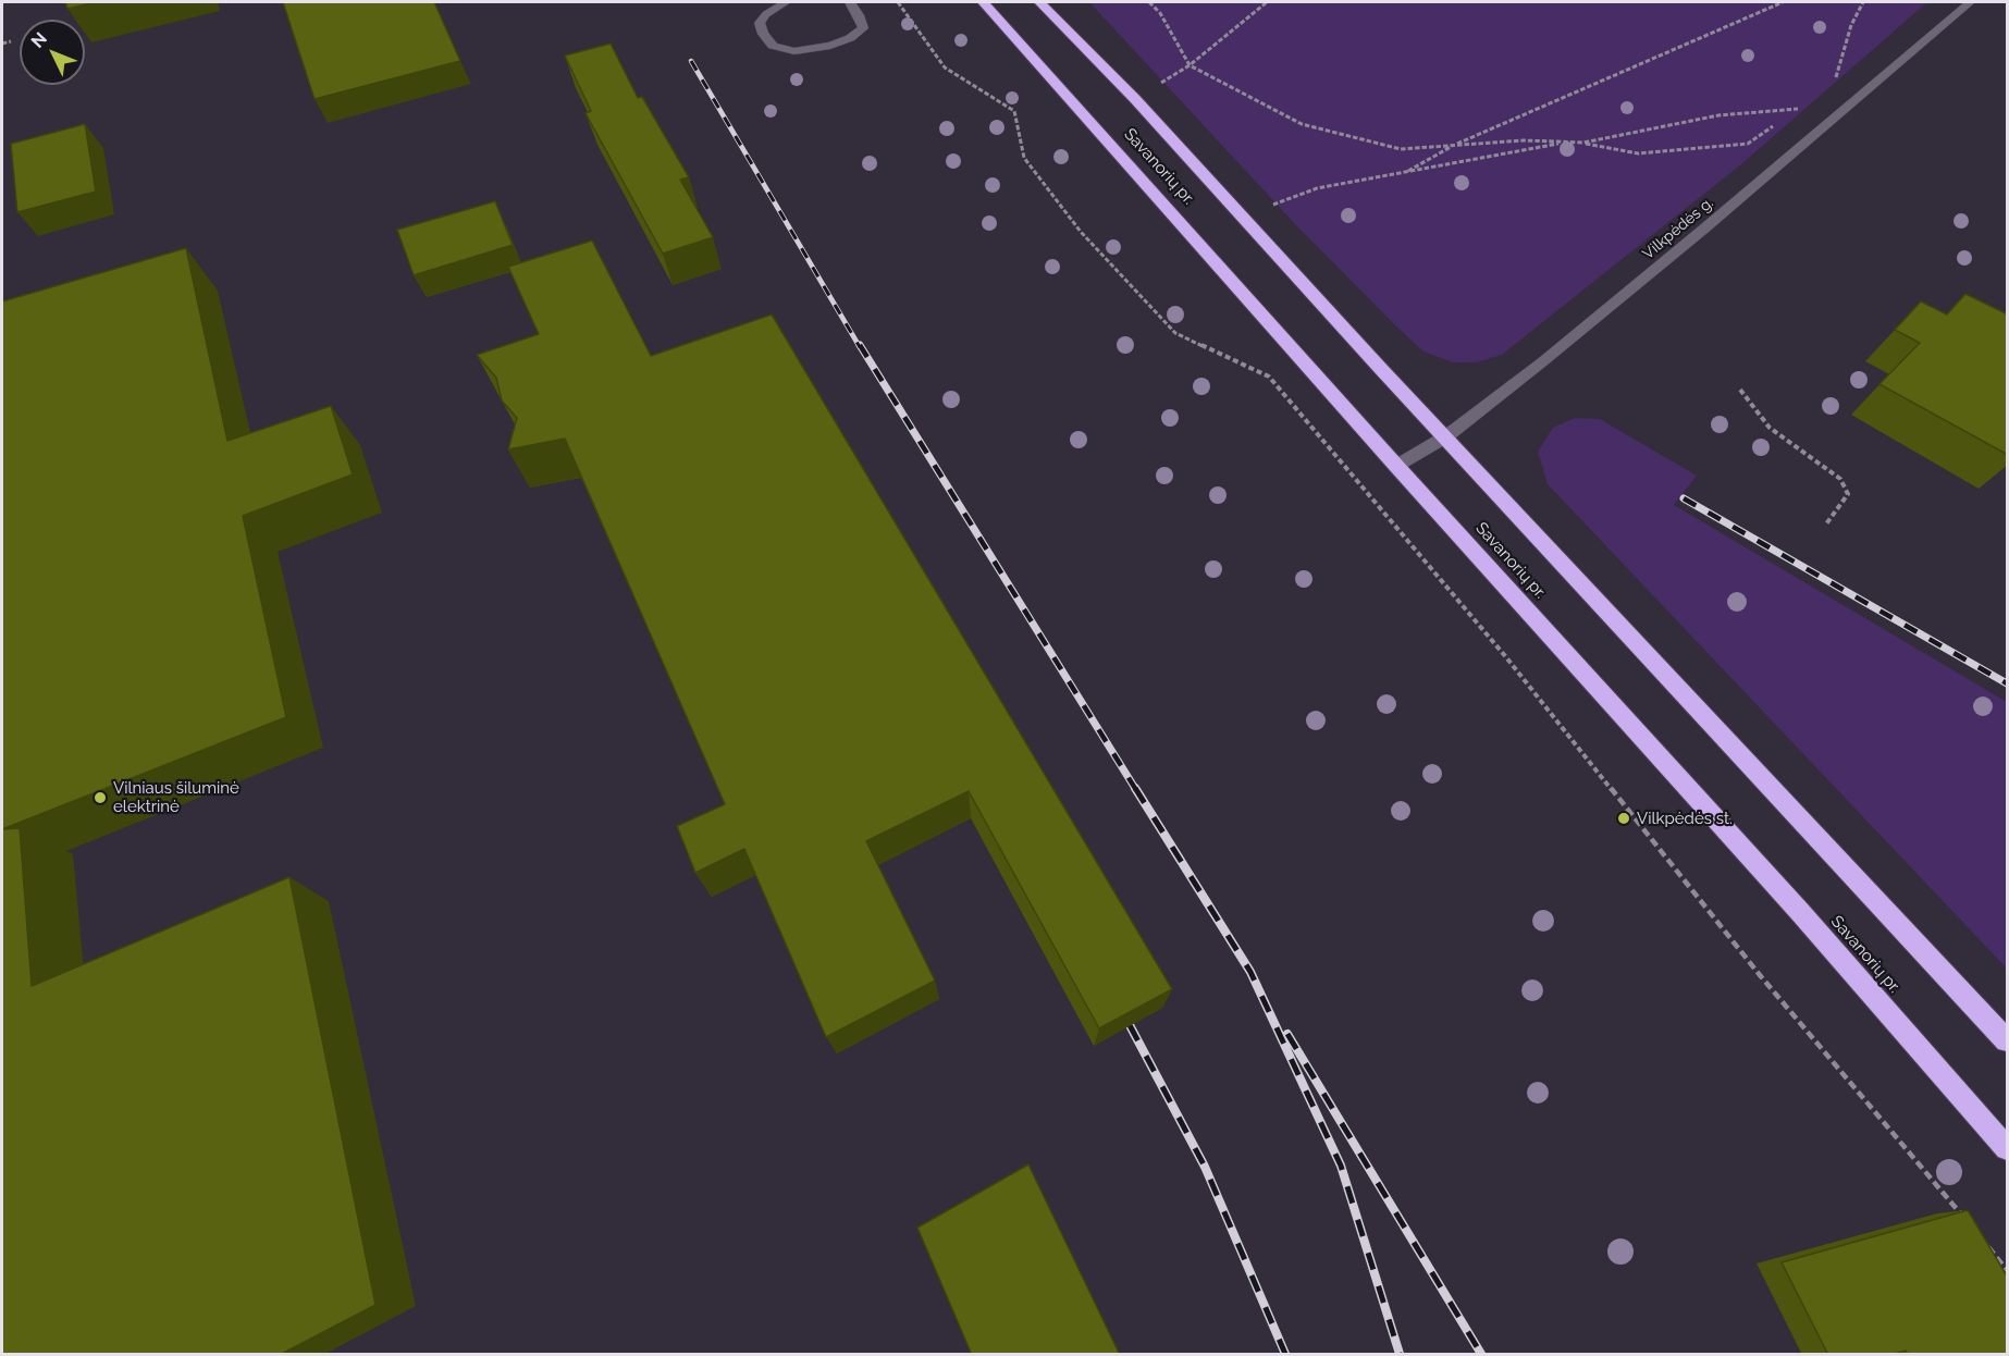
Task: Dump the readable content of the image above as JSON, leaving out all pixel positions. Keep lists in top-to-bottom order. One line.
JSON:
{"streets":{"highway":["Savanorių pr."],"main road":["Vilkpėdės g."]},"crossings":[["Savanorių pr.","Vilkpėdės g."]],"places":["Vilniaus šiluminė elektrinė","Vilkpėdės st."],"north":"top left"}
